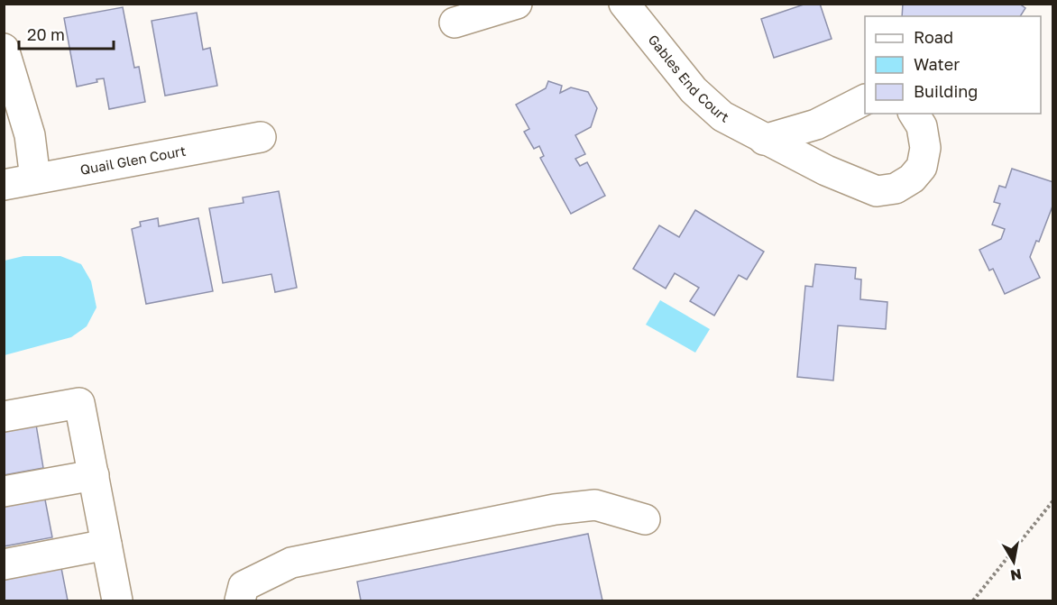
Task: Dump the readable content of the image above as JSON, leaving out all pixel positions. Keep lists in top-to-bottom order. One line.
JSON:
{"streets":{"street":["Gables End Court","Quail Glen Court"]},"legend":["Road","Water","Building"],"scale_bar":"20 m","north":"bottom"}
